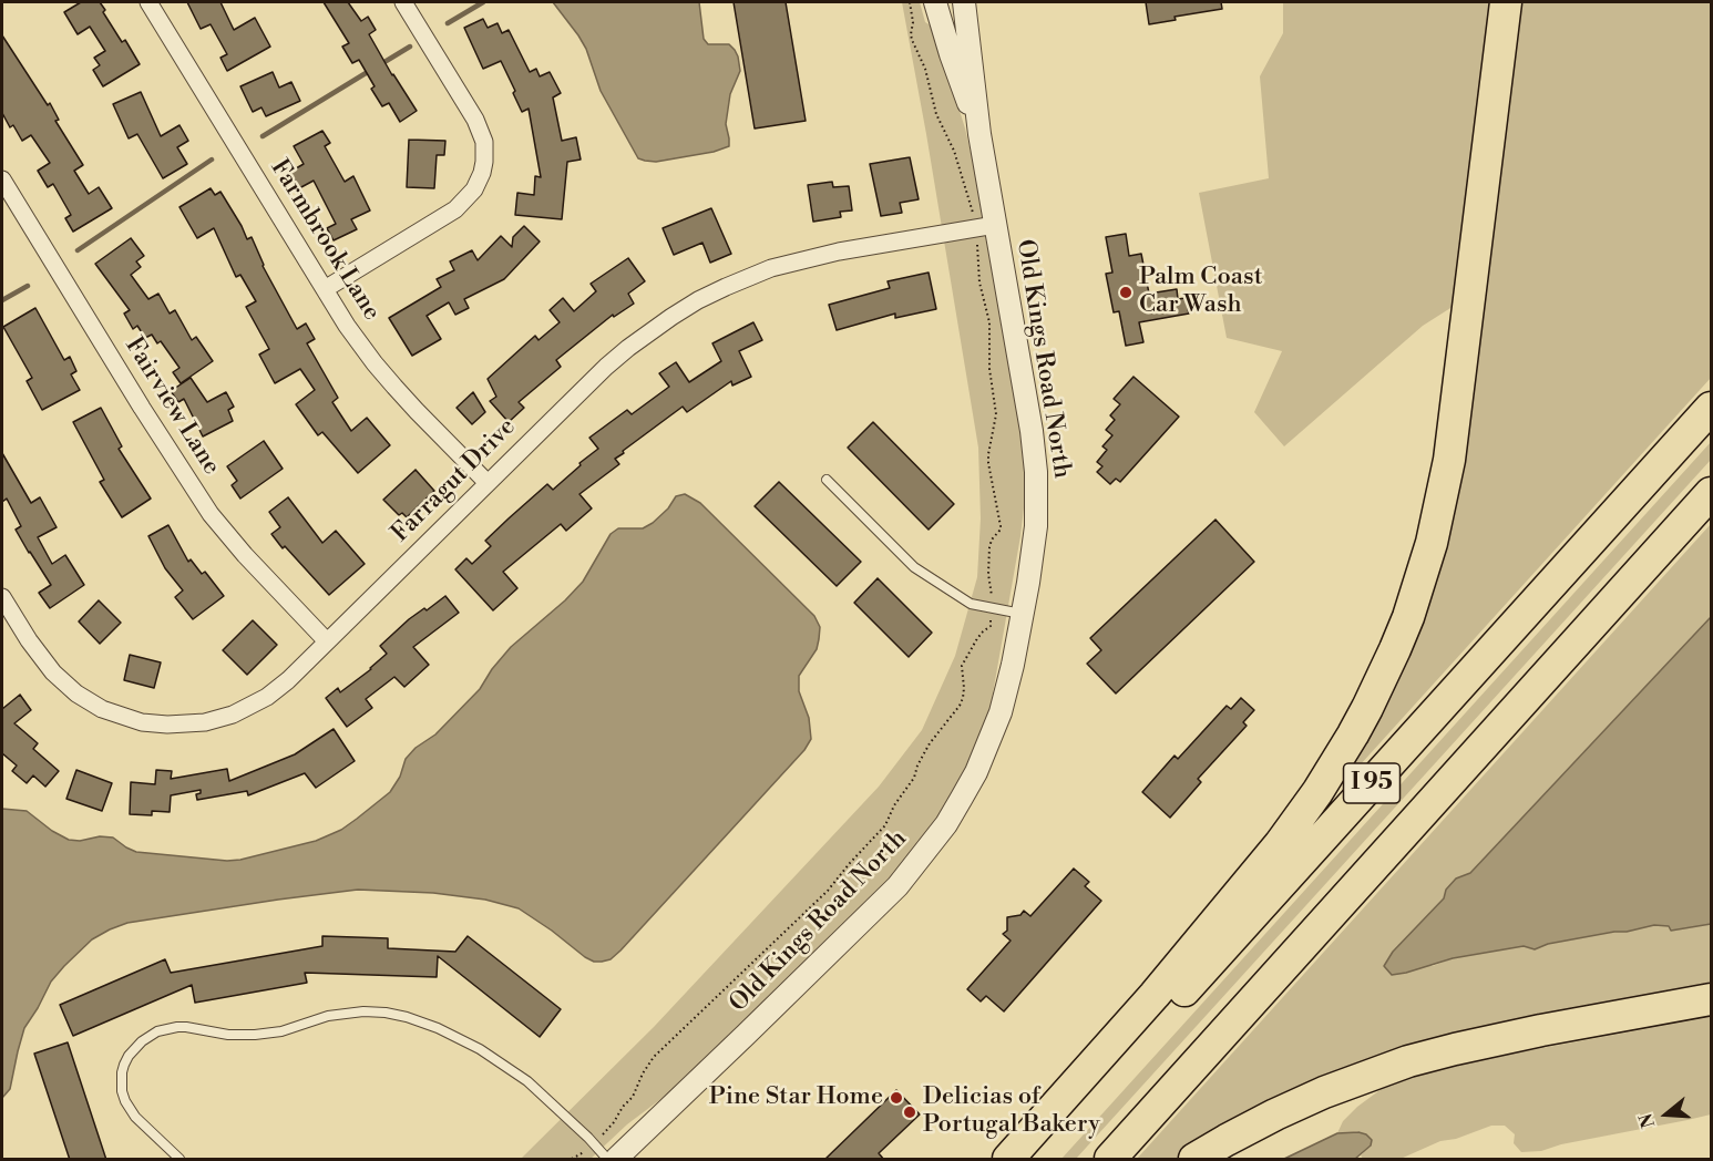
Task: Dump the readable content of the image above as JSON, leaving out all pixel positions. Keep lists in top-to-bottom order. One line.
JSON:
{"streets":{"highway":["I 95"],"street":["Farmbrook Lane","Old Kings Road North","Fairview Lane","Farragut Drive"]},"crossings":[["Farmbrook Lane","Farragut Drive"],["Old Kings Road North","Farragut Drive"],["Fairview Lane","Farragut Drive"]],"places":["Palm Coast Car Wash","Pine Star Home","Delicias of Portugal Bakery"],"north":"left"}
